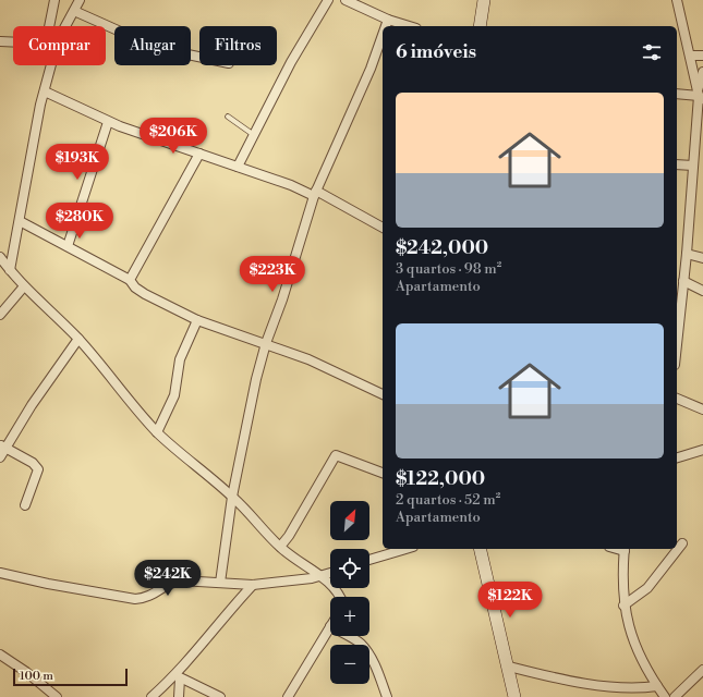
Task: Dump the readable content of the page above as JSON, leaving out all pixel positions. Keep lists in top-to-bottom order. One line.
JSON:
{"scale_bar":"100 m","north":"top right","page":{"chip":["Comprar","Alugar","Filtros"],"heading":"6 imóveis","list":[{"name":"$242,000","note":"3 quartos · 98 m² · Apartamento"},{"name":"$122,000","note":"2 quartos · 52 m² · Apartamento"}],"price":["$206K","$193K","$280K","$223K","$242K","$122K"],"map_buttons":["+","−"],"scale":"100 m"}}
